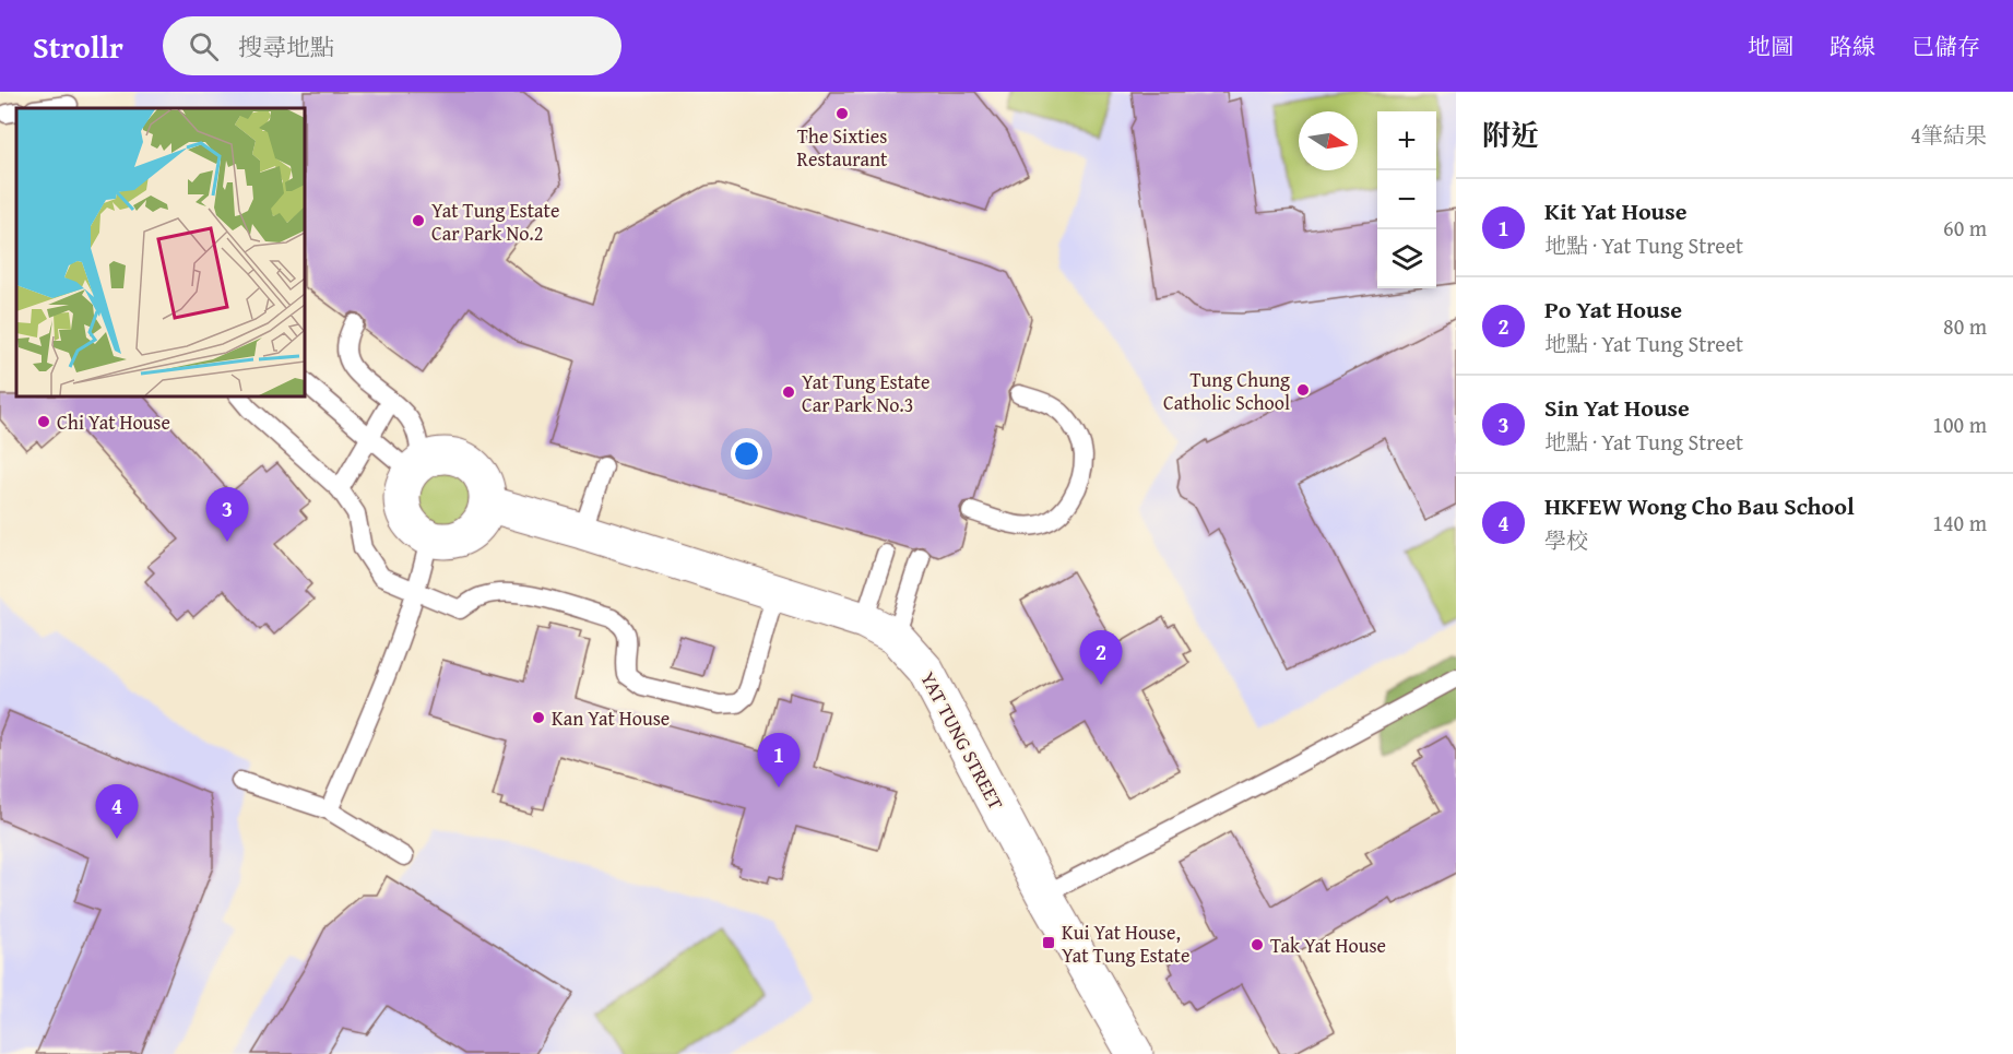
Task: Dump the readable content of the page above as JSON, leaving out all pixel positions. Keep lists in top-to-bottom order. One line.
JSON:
{"streets":{"street":["YAT TUNG STREET"]},"places":{"other":["The Sixties Restaurant","Yat Tung Estate Car Park No.2","Tung Chung Catholic School","Yat Tung Estate Car Park No.3","Chi Yat House","Kan Yat House","Tak Yat House"],"transit":["Kui Yat House, Yat Tung Estate"]},"north":"right","page":{"header":"Strollr","search":"搜尋地點","nav":["地圖","路線","已儲存"],"heading":["附近","4筆結果"],"map_buttons":["+","−"],"list":[{"mark":"1","name":"Kit Yat House","note":"地點 · Yat Tung Street","value":"60 m"},{"mark":"2","name":"Po Yat House","note":"地點 · Yat Tung Street","value":"80 m"},{"mark":"3","name":"Sin Yat House","note":"地點 · Yat Tung Street","value":"100 m"},{"mark":"4","name":"HKFEW Wong Cho Bau School","note":"學校","value":"140 m"}],"pins":["3","2","1","4"]}}
